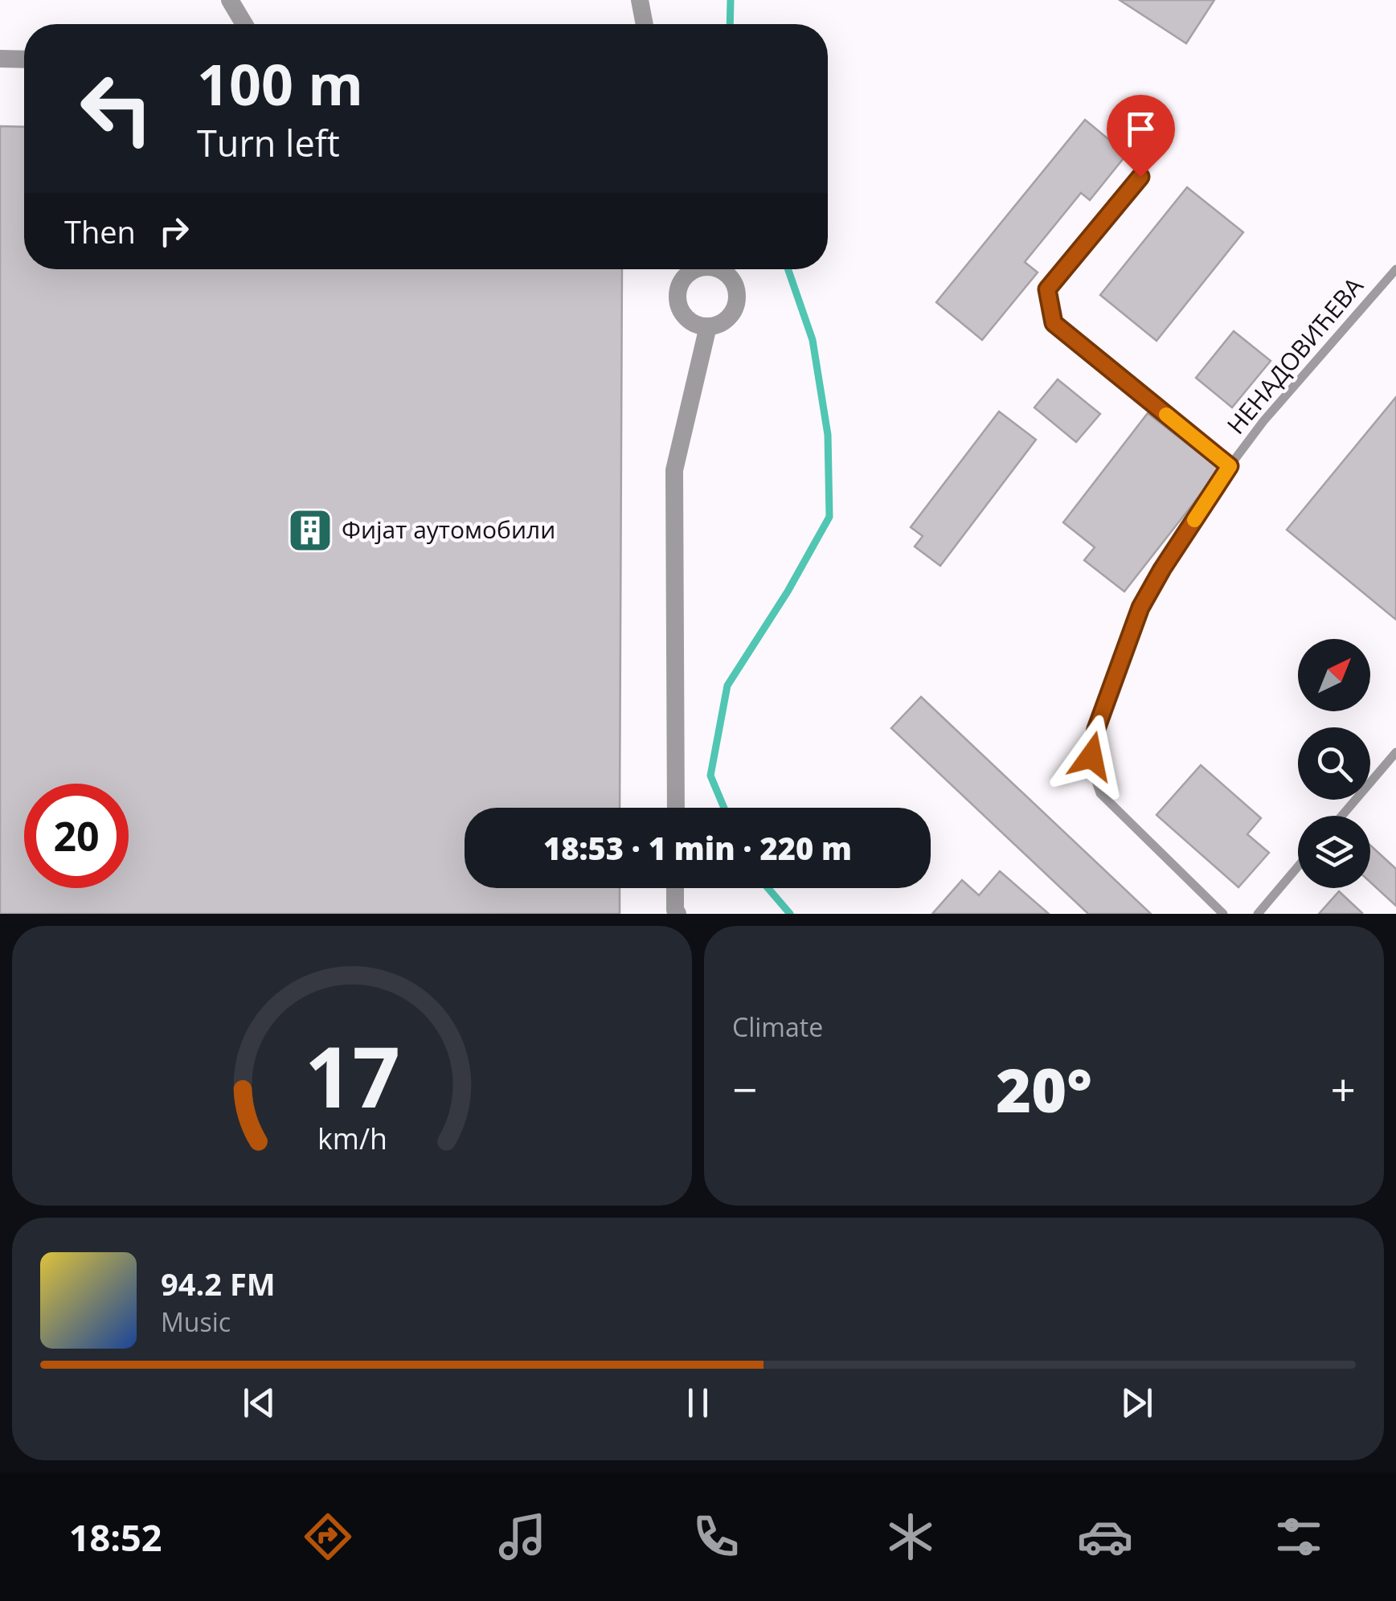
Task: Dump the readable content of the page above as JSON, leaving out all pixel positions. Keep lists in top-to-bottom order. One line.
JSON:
{"streets":{"lane":["НЕНАДОВИЋЕВА"]},"places":{"building":["Фијат аутомобили"]},"north":"top right","page":{"turn":["100 m","Turn left"],"then":"Then","limit":"20","trip":"18:53 · 1 min · 220 m","tile":"Climate","heat":["−","20°","+"],"song":["94.2 FM","Music"],"tabs":"18:52","gauge":["17","km/h"]}}
